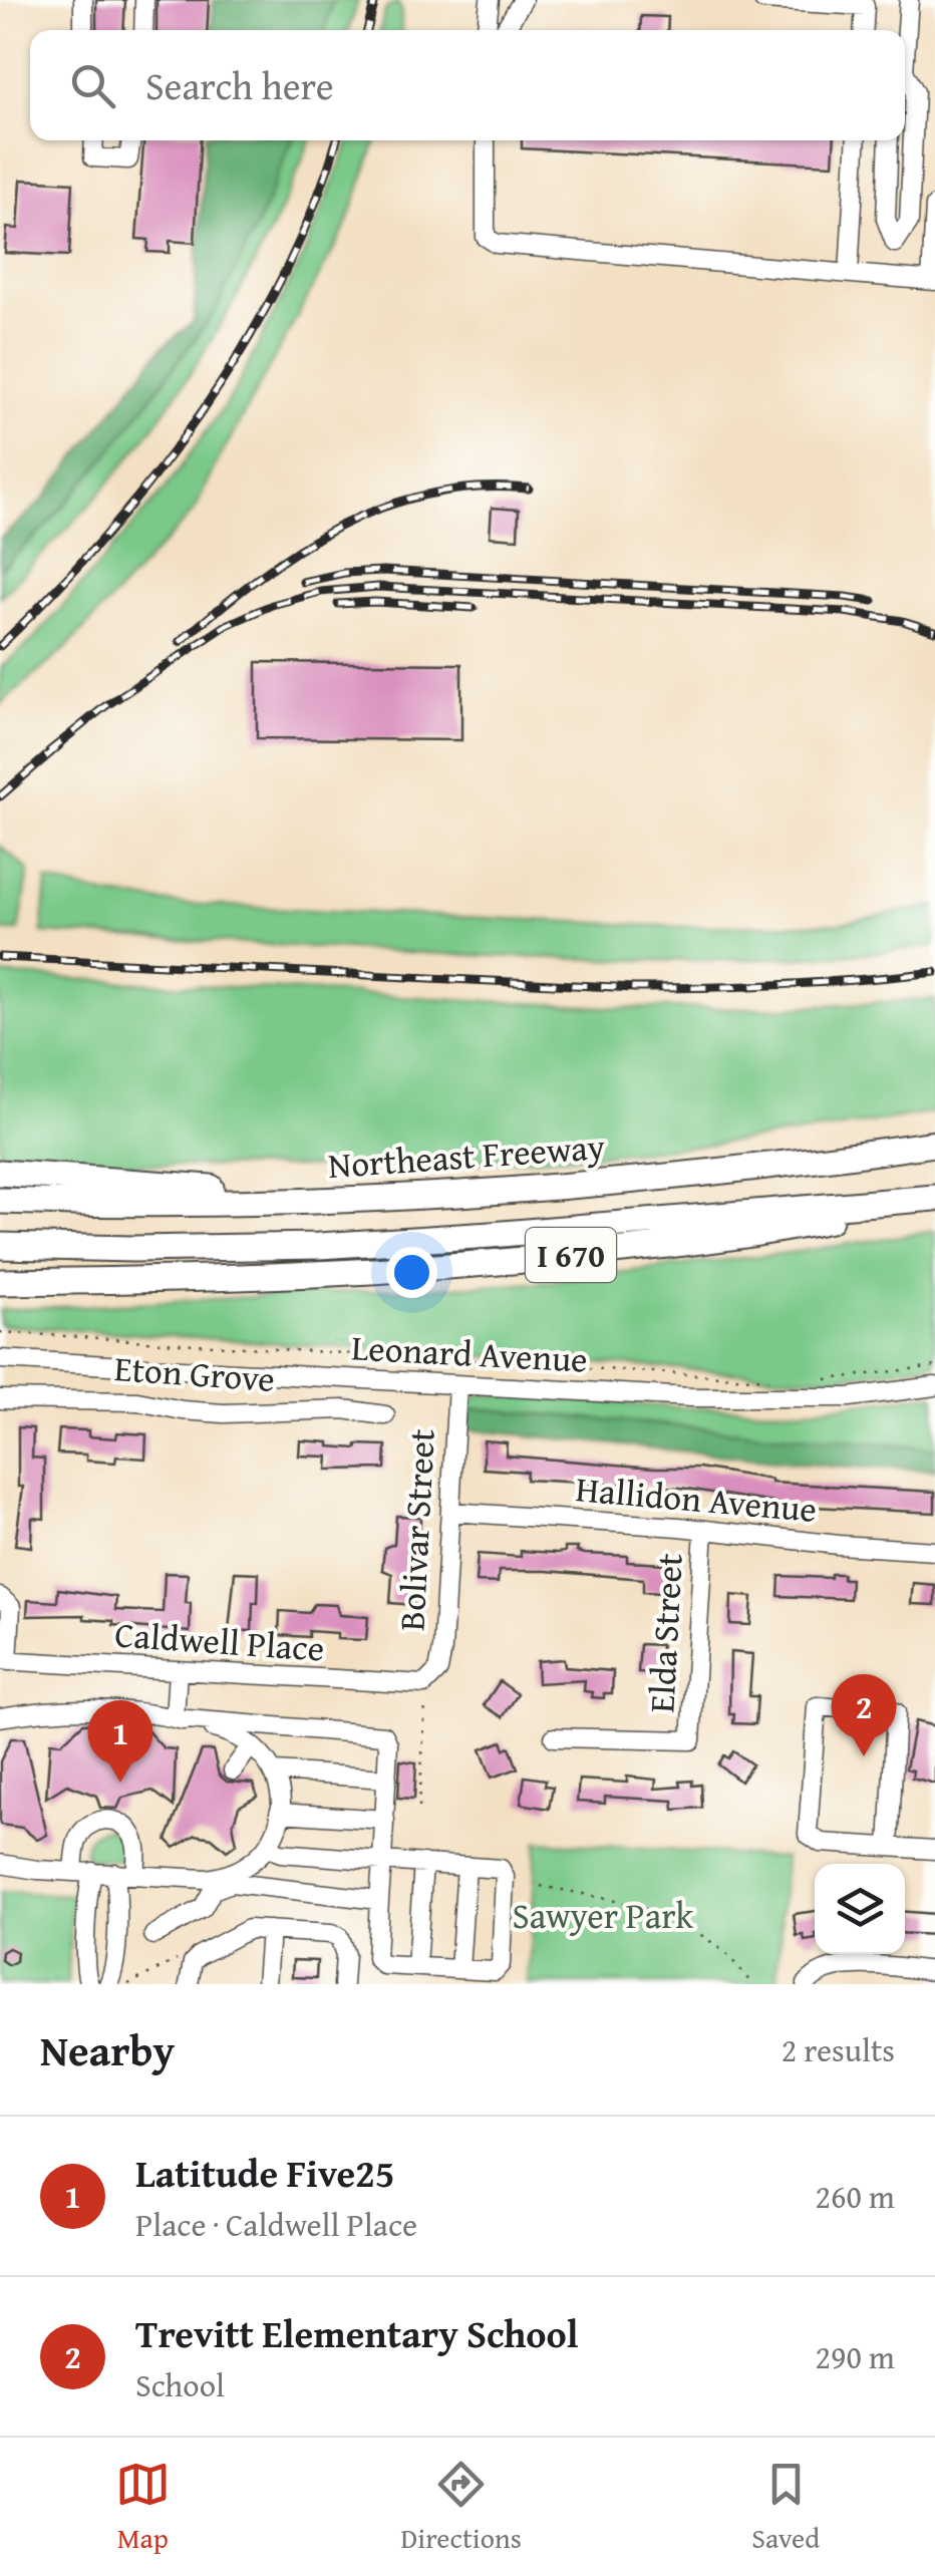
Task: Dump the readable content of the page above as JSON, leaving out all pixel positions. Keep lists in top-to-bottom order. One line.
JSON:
{"streets":{"highway":["Northeast Freeway","I 670"],"street":["Leonard Avenue","Eton Grove","Hallidon Avenue","Bolivar Street","Elda Street","Caldwell Place"]},"crossings":[["Leonard Avenue","Bolivar Street"],["Hallidon Avenue","Bolivar Street"],["Hallidon Avenue","Elda Street"],["Bolivar Street","Caldwell Place"]],"parks":["Sawyer Park"],"page":{"search":"Search here","pins":["2","1"],"heading":["Nearby","2 results"],"list":[{"mark":"1","name":"Latitude Five25","note":"Place · Caldwell Place","value":"260 m"},{"mark":"2","name":"Trevitt Elementary School","note":"School","value":"290 m"}],"nav":["Map","Directions","Saved"]}}
